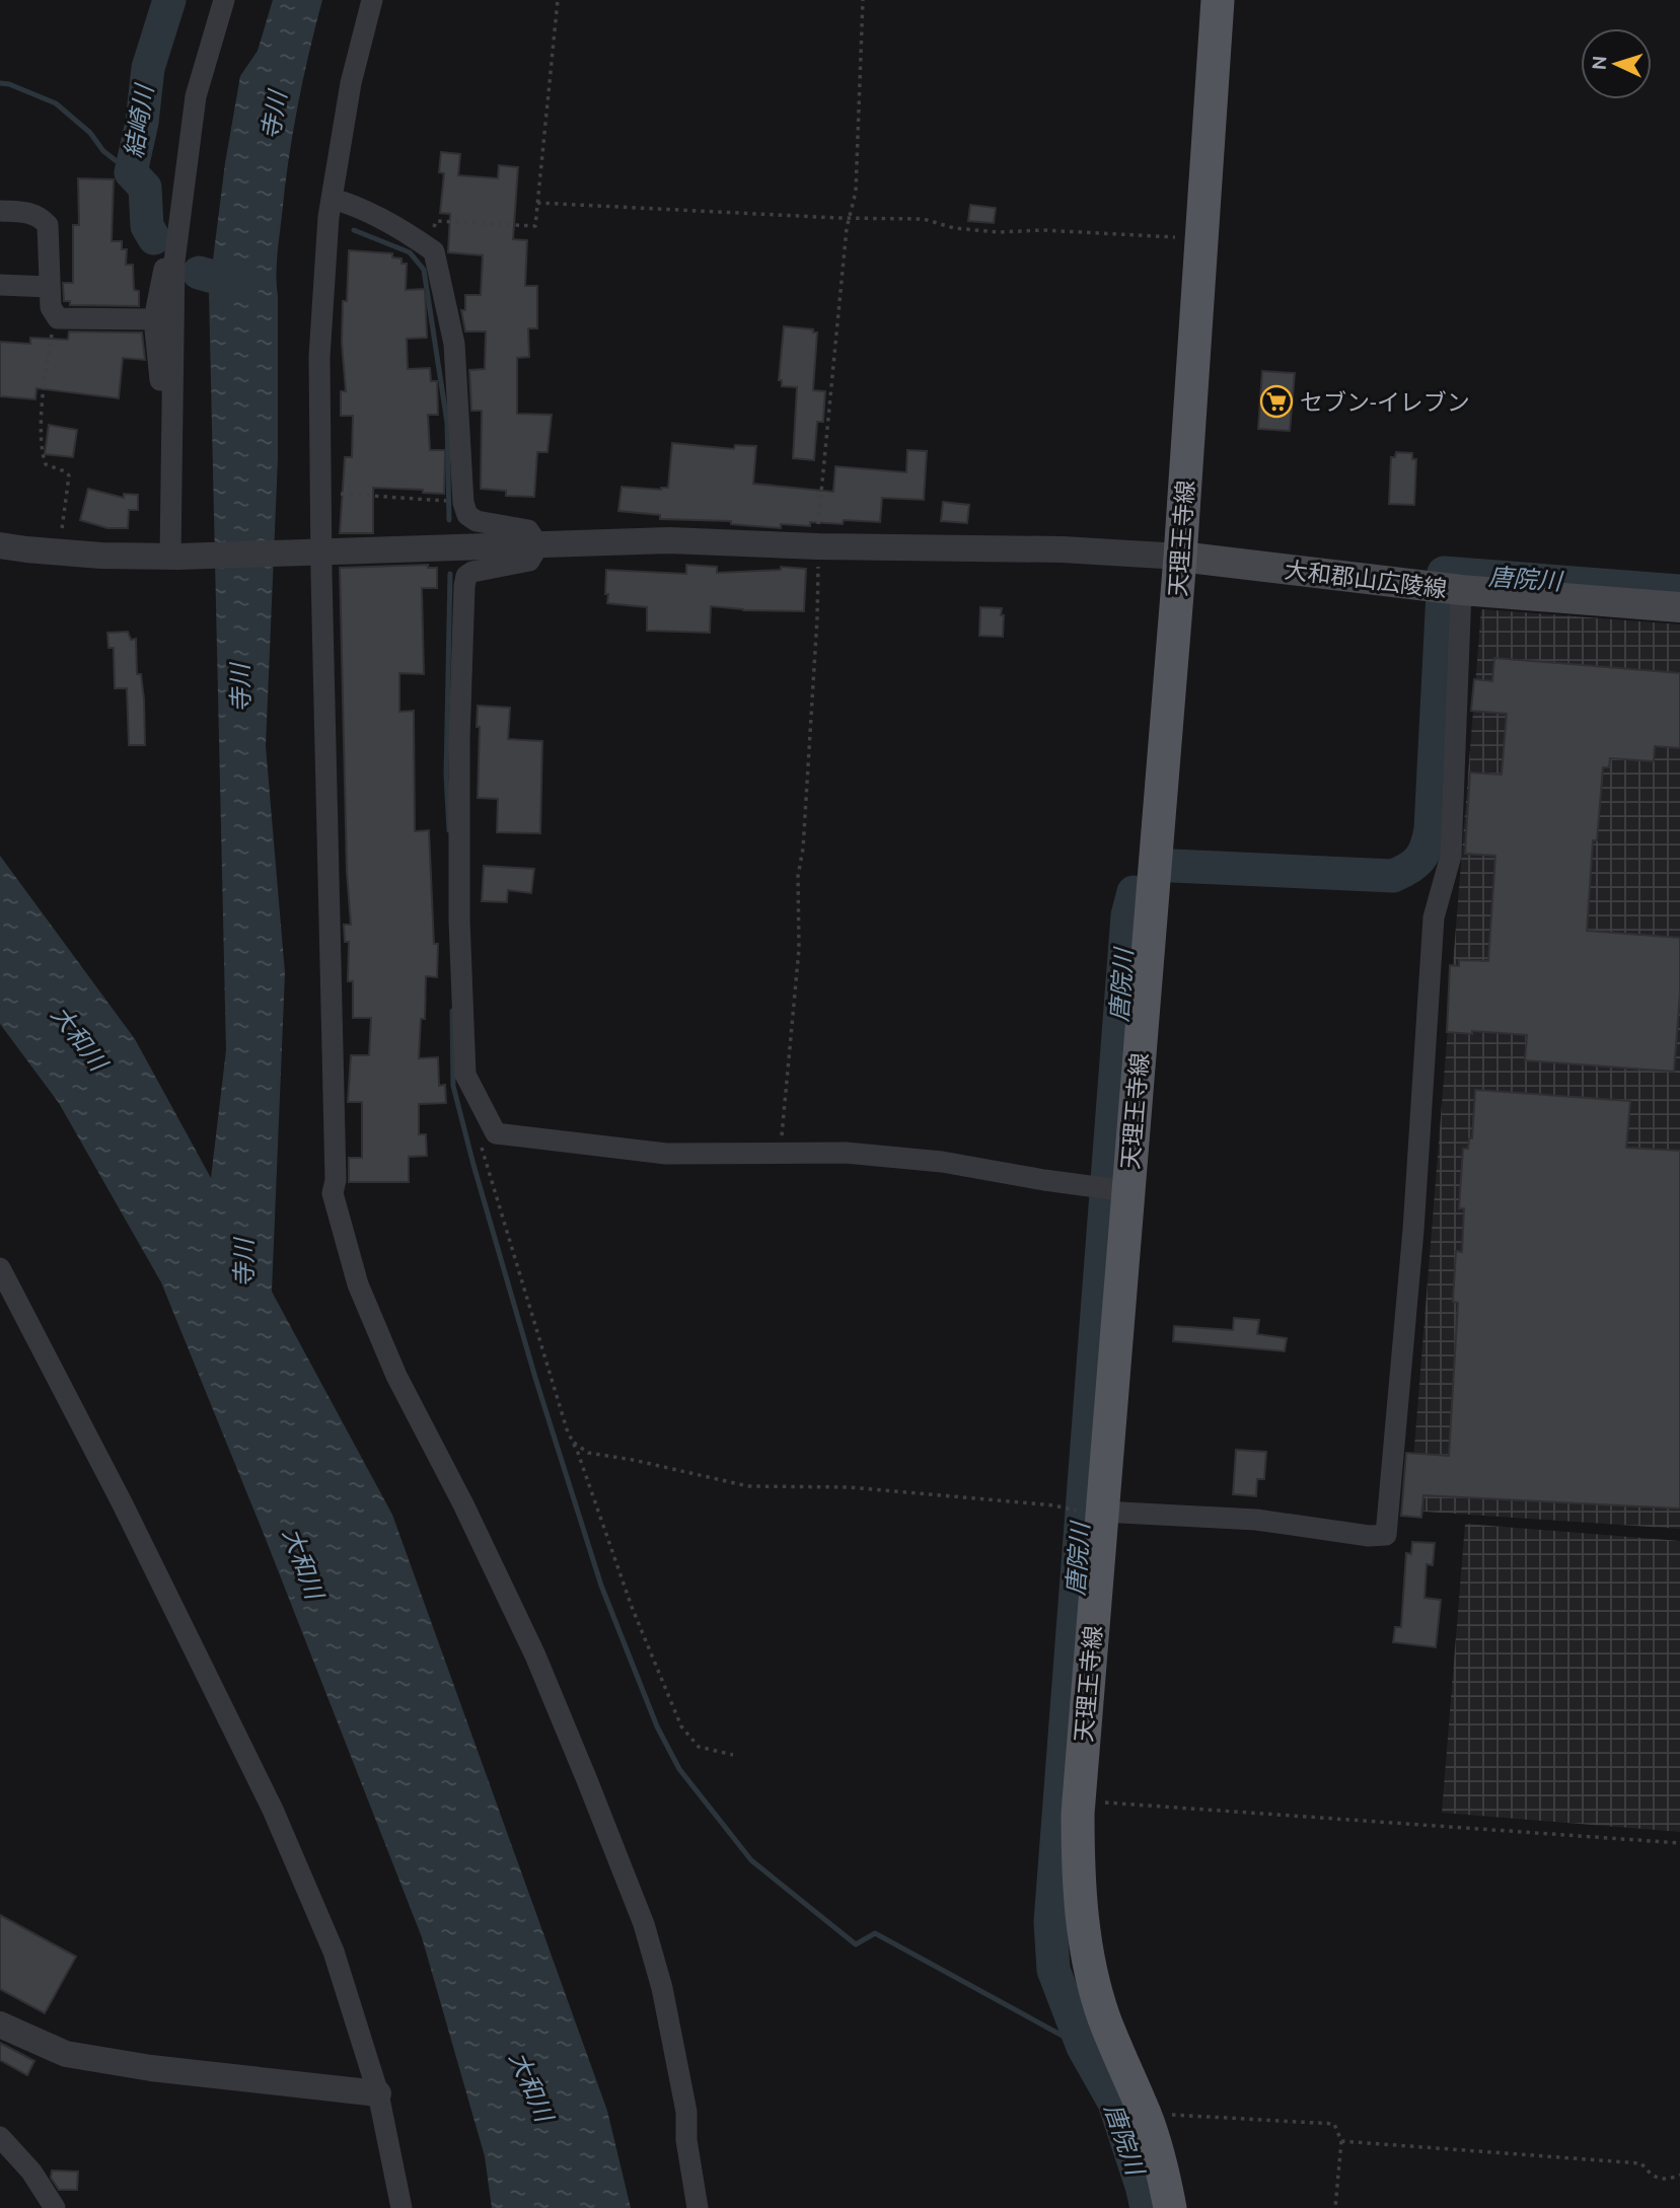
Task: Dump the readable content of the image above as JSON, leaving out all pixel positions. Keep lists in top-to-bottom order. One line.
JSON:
{"streets":{"main road":["天理王寺線","大和郡山広陵線"]},"crossings":[["天理王寺線","大和郡山広陵線"]],"water":["寺川","結崎川","唐院川","大和川"],"places":{"supermarket":["セブン-イレブン"]},"north":"left"}
